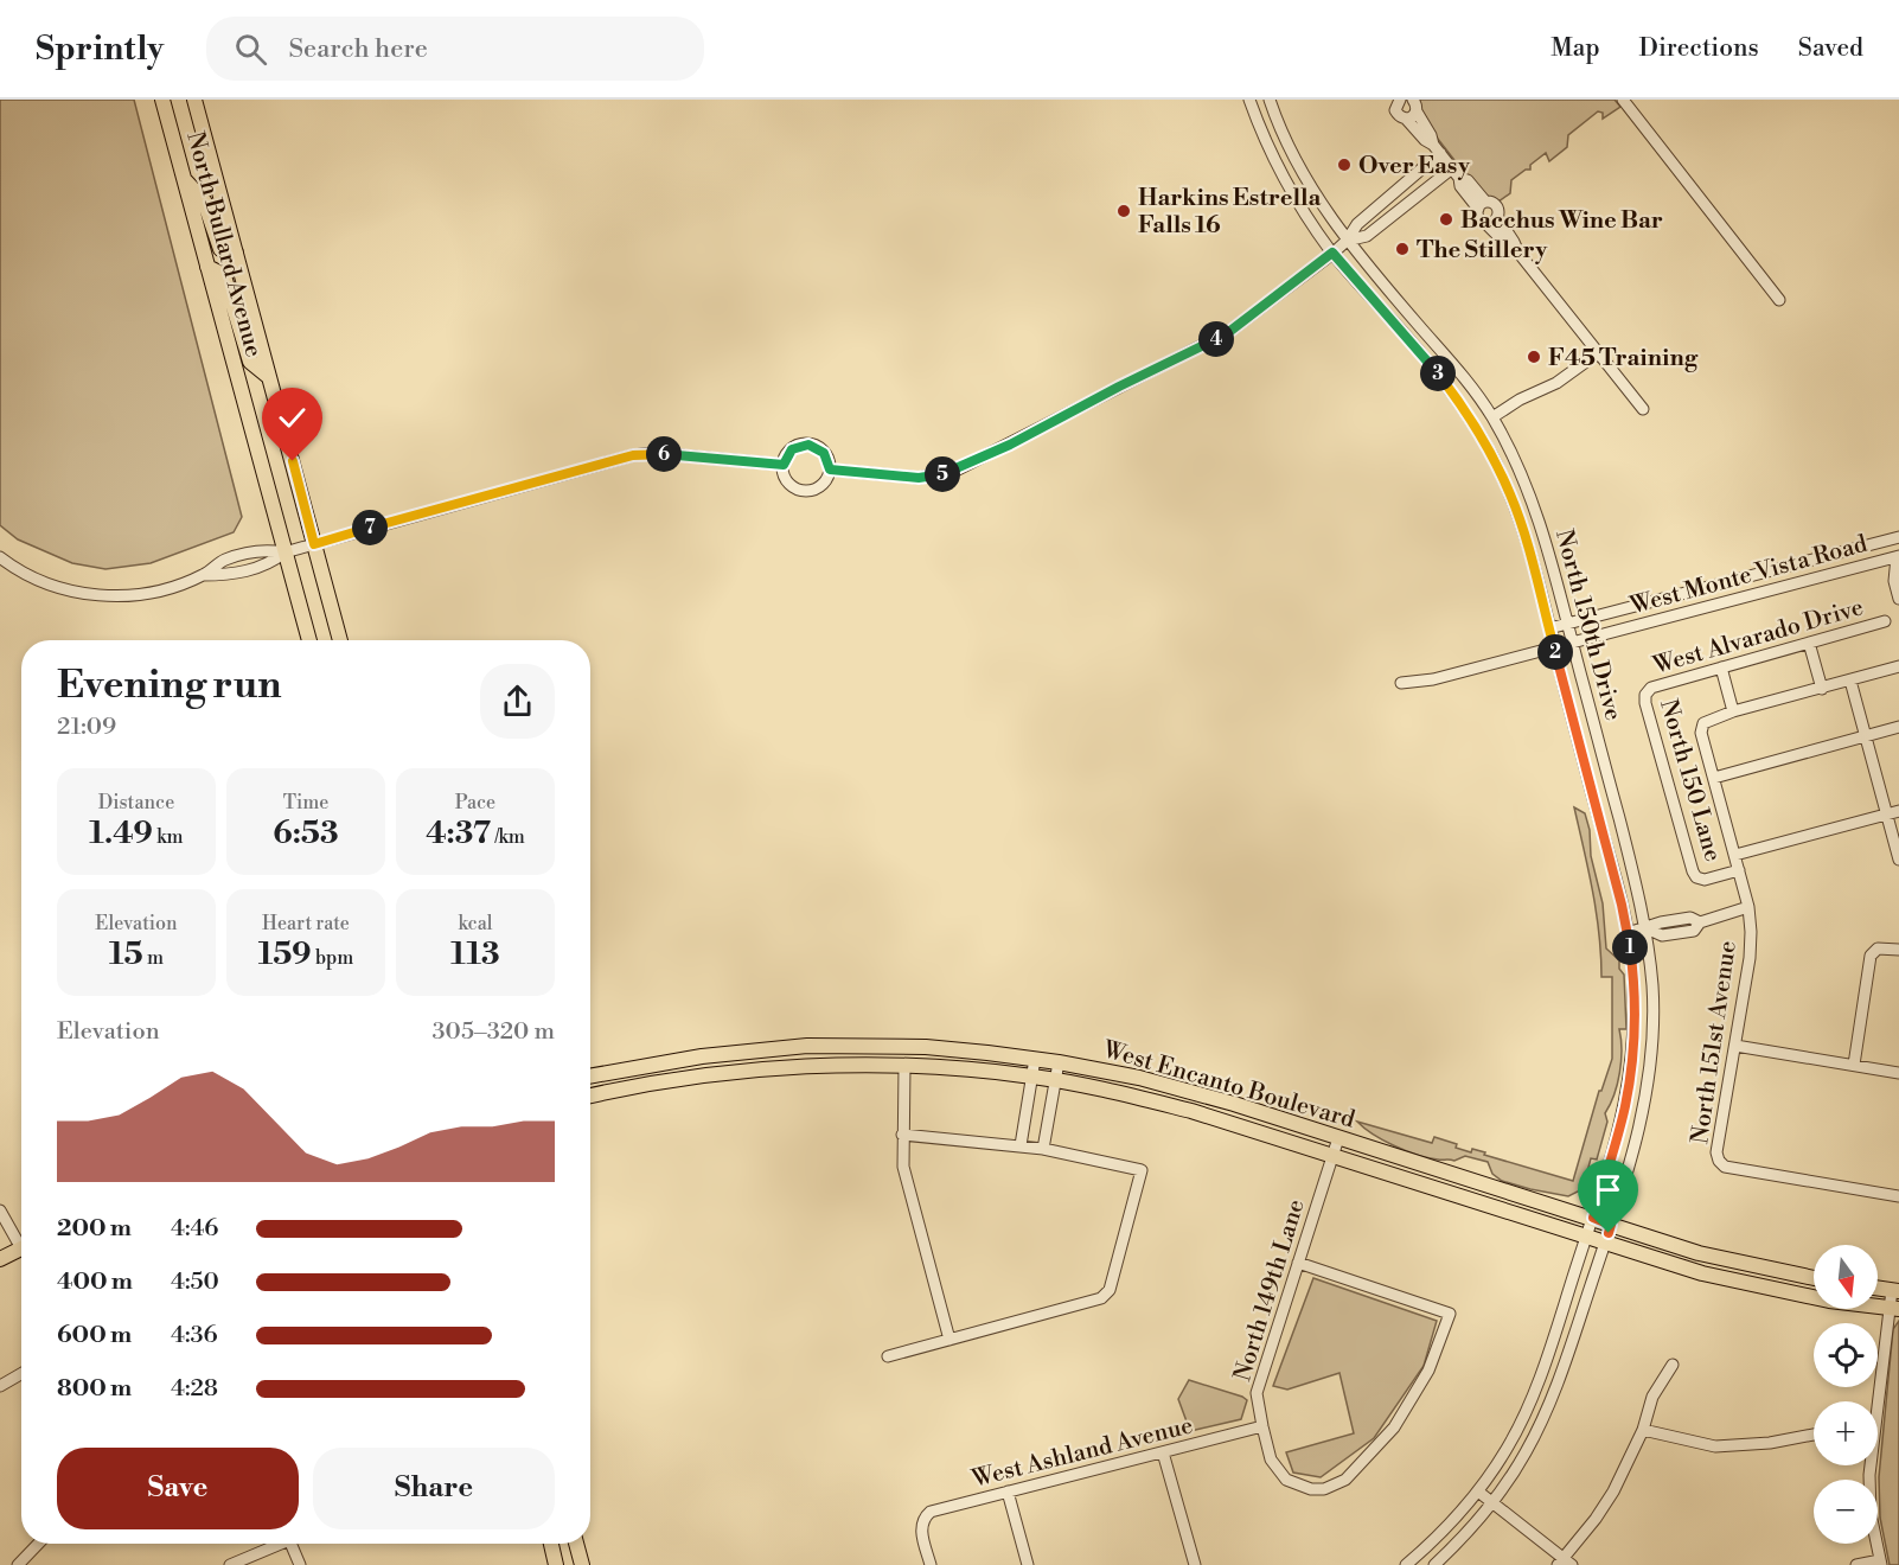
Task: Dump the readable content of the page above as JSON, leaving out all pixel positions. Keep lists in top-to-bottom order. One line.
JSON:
{"streets":{"main road":["North Bullard Avenue","West Encanto Boulevard"],"street":["West Monte Vista Road","North 150th Drive","West Alvarado Drive","North 150 Lane","North 151st Avenue","North 149th Lane","West Ashland Avenue"]},"crossings":[["West Monte Vista Road","North 150th Drive"],["North 150th Drive","West Encanto Boulevard"],["West Alvarado Drive","North 150 Lane"],["North 150 Lane","North 151st Avenue"],["West Encanto Boulevard","North 149th Lane"],["North 149th Lane","West Ashland Avenue"]],"places":["Over Easy","Harkins Estrella Falls 16","Bacchus Wine Bar","The Stillery","F45 Training"],"north":"bottom","page":{"header":"Sprintly","search":"Search here","nav":["Map","Directions","Saved"],"pins":["4","3","6","5","7","2","1"],"heading":["Evening run","21:09"],"stats":[["Distance","1.49 km"],["Time","6:53"],["Pace","4:37 /km"],["Elevation","15 m"],["Heart rate","159 bpm"],["kcal","113"]],"chart":["Elevation","305–320 m"],"list":[{"name":"200 m","note":"4:46"},{"name":"400 m","note":"4:50"},{"name":"600 m","note":"4:36"},{"name":"800 m","note":"4:28"}],"map_buttons":["+","−"],"buttons":["Save","Share"]}}
